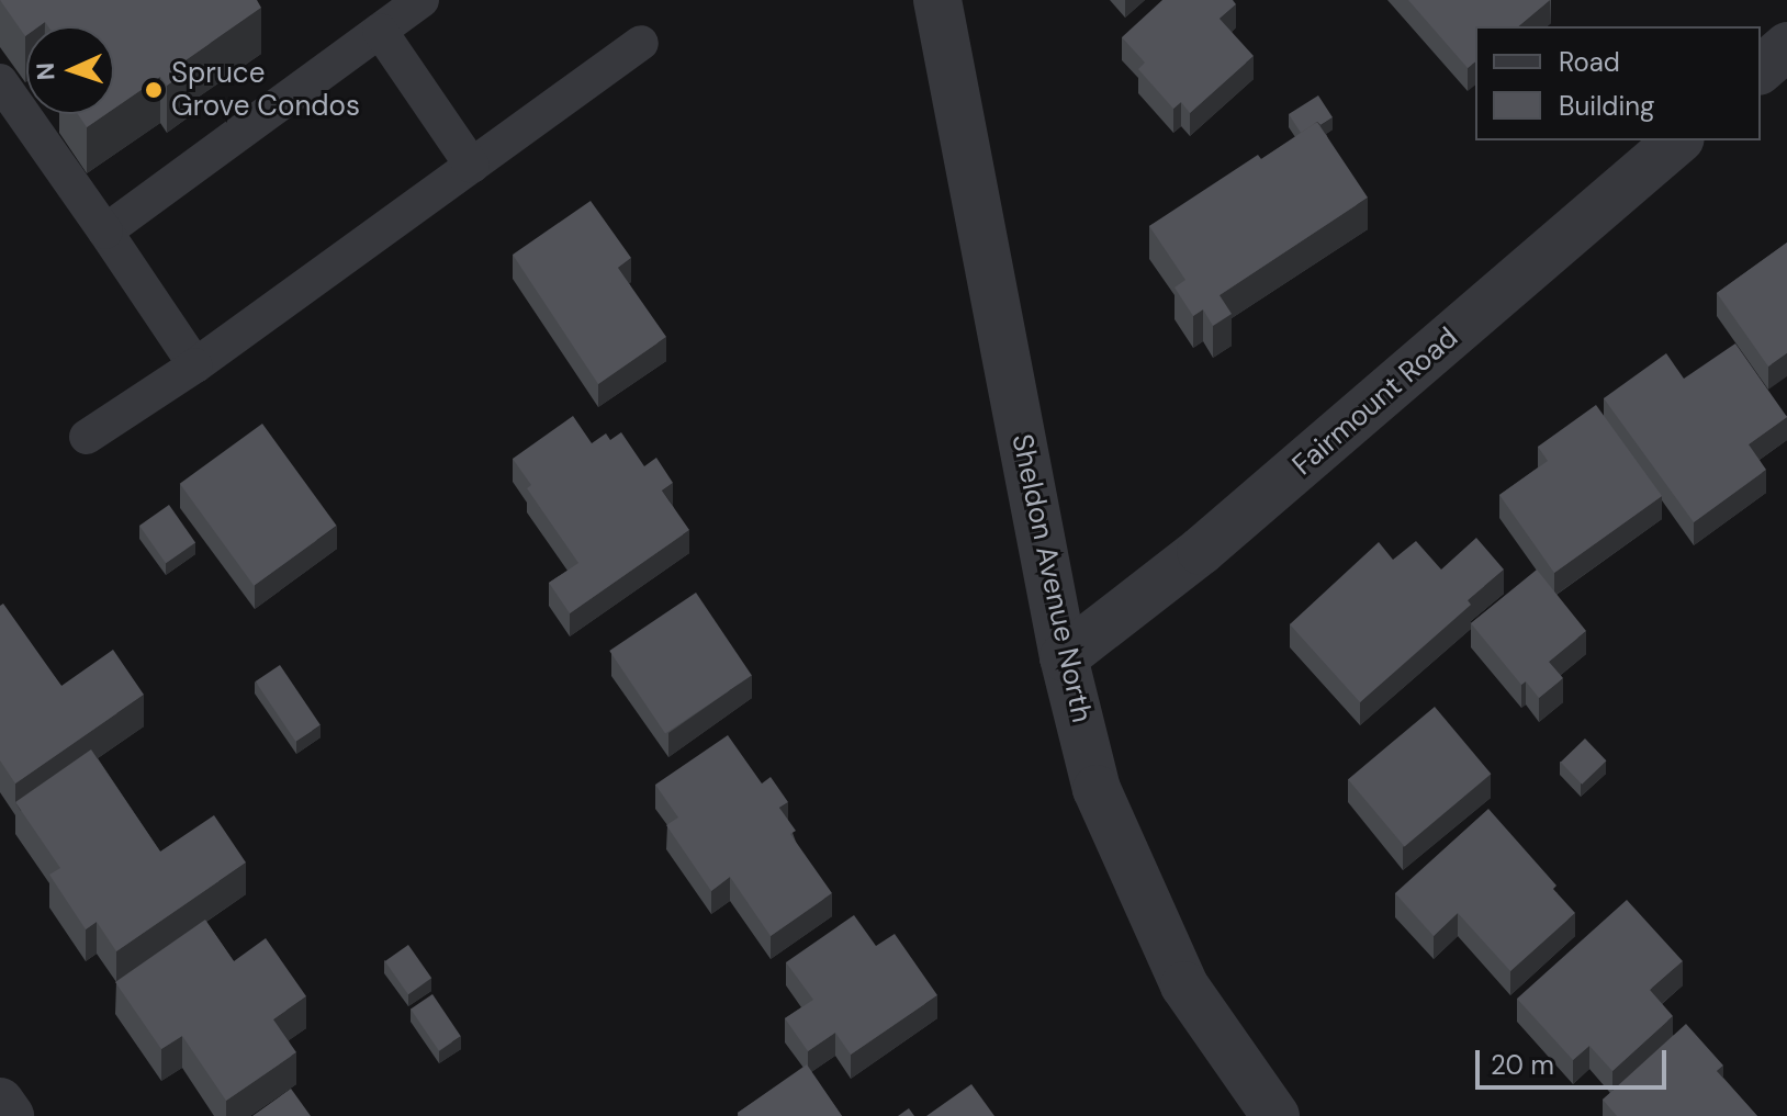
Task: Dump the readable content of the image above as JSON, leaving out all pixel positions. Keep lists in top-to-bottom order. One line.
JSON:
{"streets":{"street":["Fairmount Road","Sheldon Avenue North"]},"crossings":[["Fairmount Road","Sheldon Avenue North"]],"places":["Spruce Grove Condos"],"legend":["Road","Building"],"scale_bar":"20 m","north":"left"}
